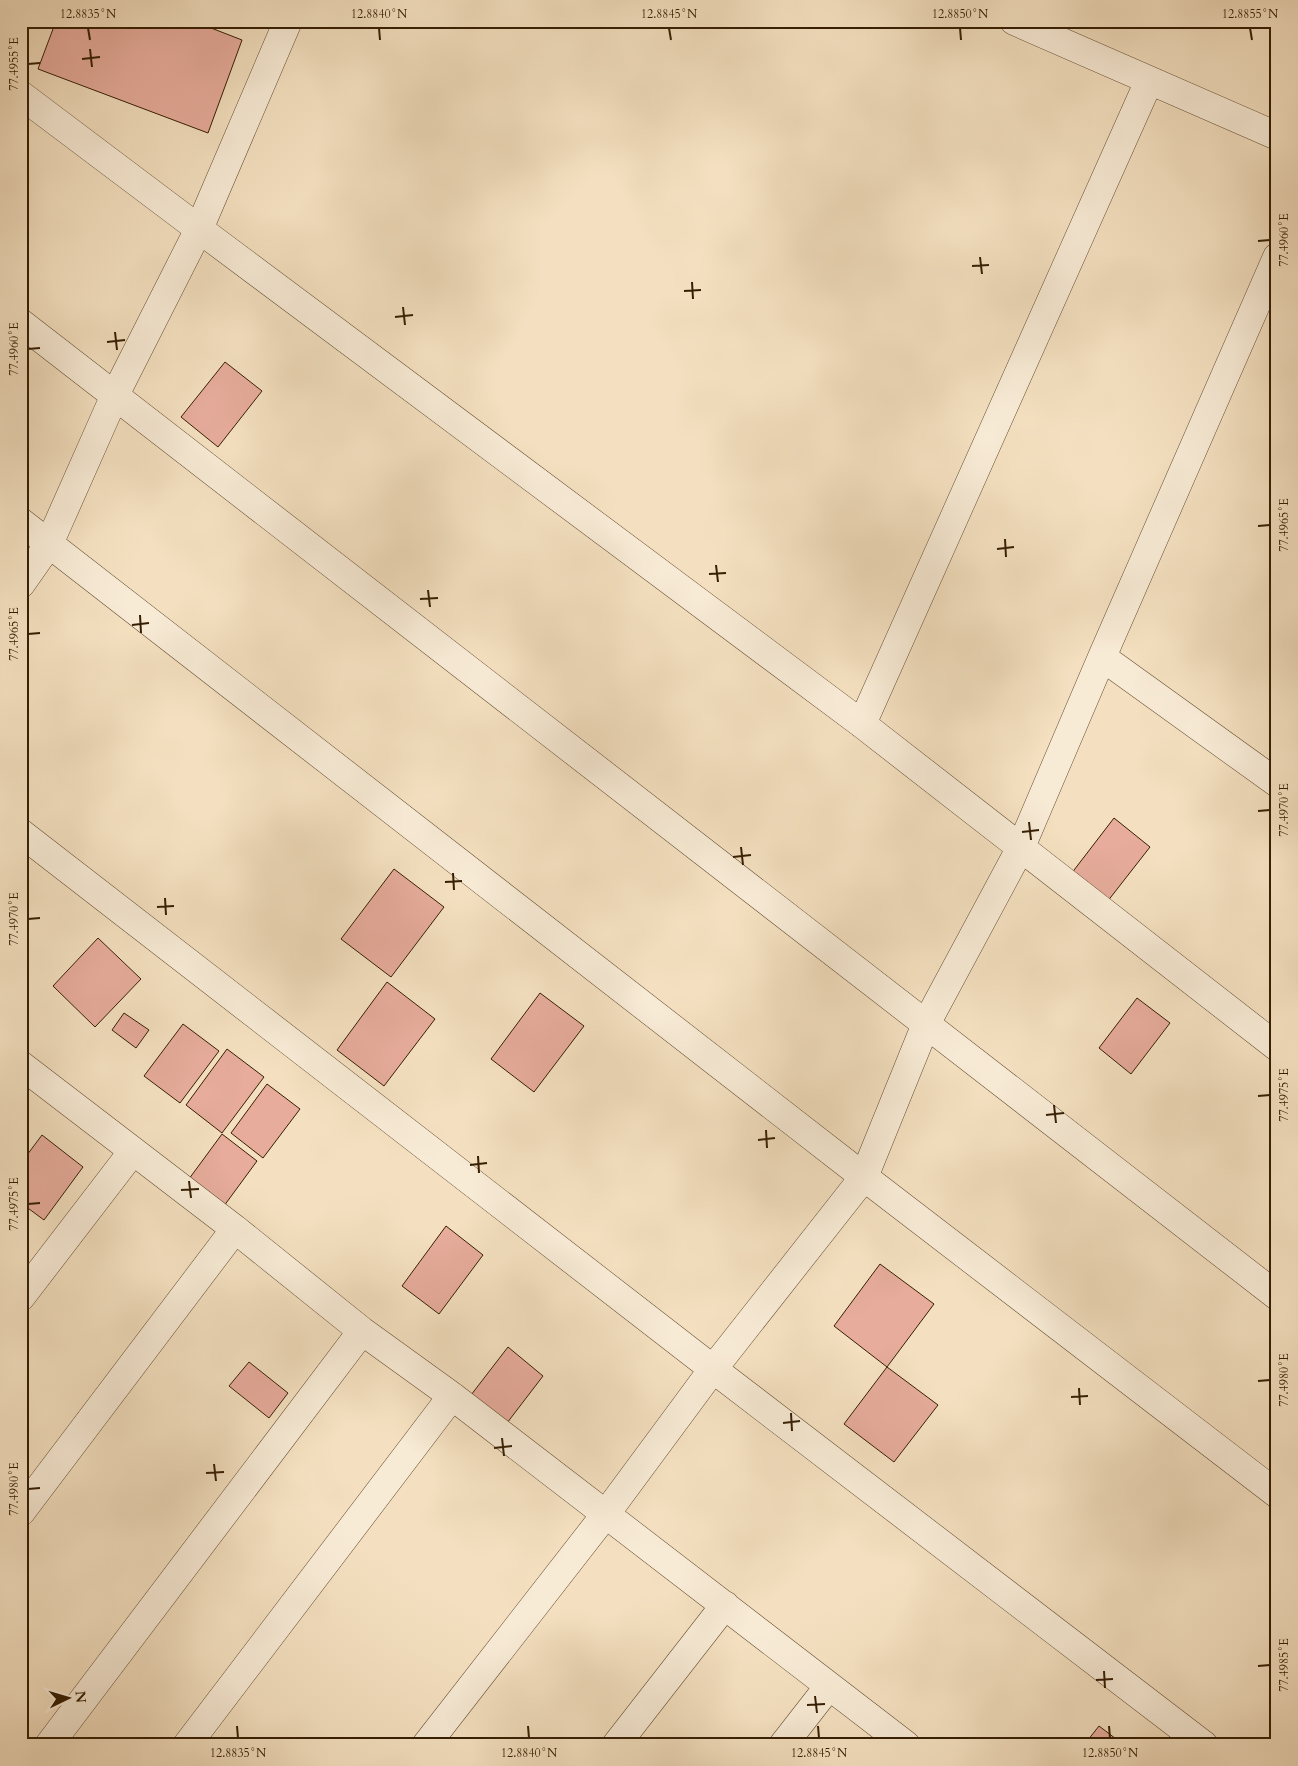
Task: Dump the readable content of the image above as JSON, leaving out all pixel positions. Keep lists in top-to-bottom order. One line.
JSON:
{"north":"right","coordinates":["12.8835°N","12.8840°N","12.8845°N","12.8850°N","12.8855°N","77.4955°E","77.4960°E","77.4965°E","77.4970°E","77.4975°E","77.4980°E","77.4985°E"]}
